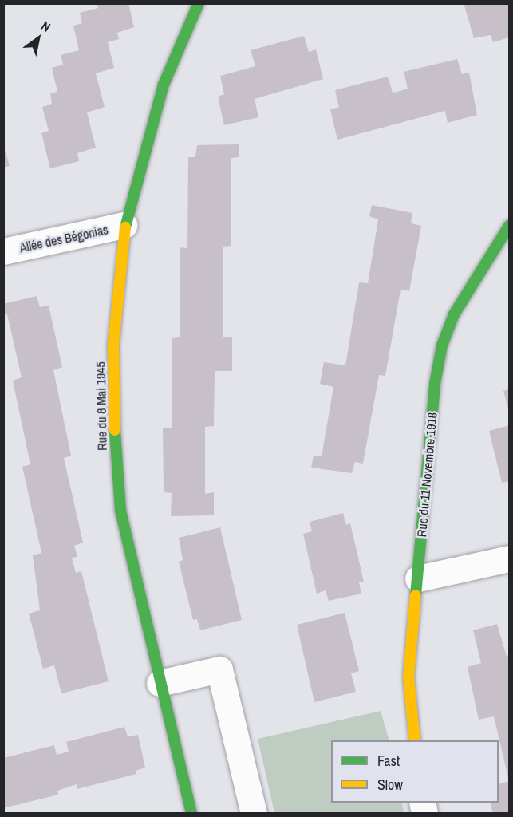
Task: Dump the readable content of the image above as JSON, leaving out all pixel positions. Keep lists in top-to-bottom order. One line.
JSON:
{"streets":{"street":["Allée des Bégonias","Rue du 8 Mai 1945","Rue du 11 Novembre 1918"]},"crossings":[["Allée des Bégonias","Rue du 8 Mai 1945"]],"legend":["Fast","Slow"],"north":"top right"}
